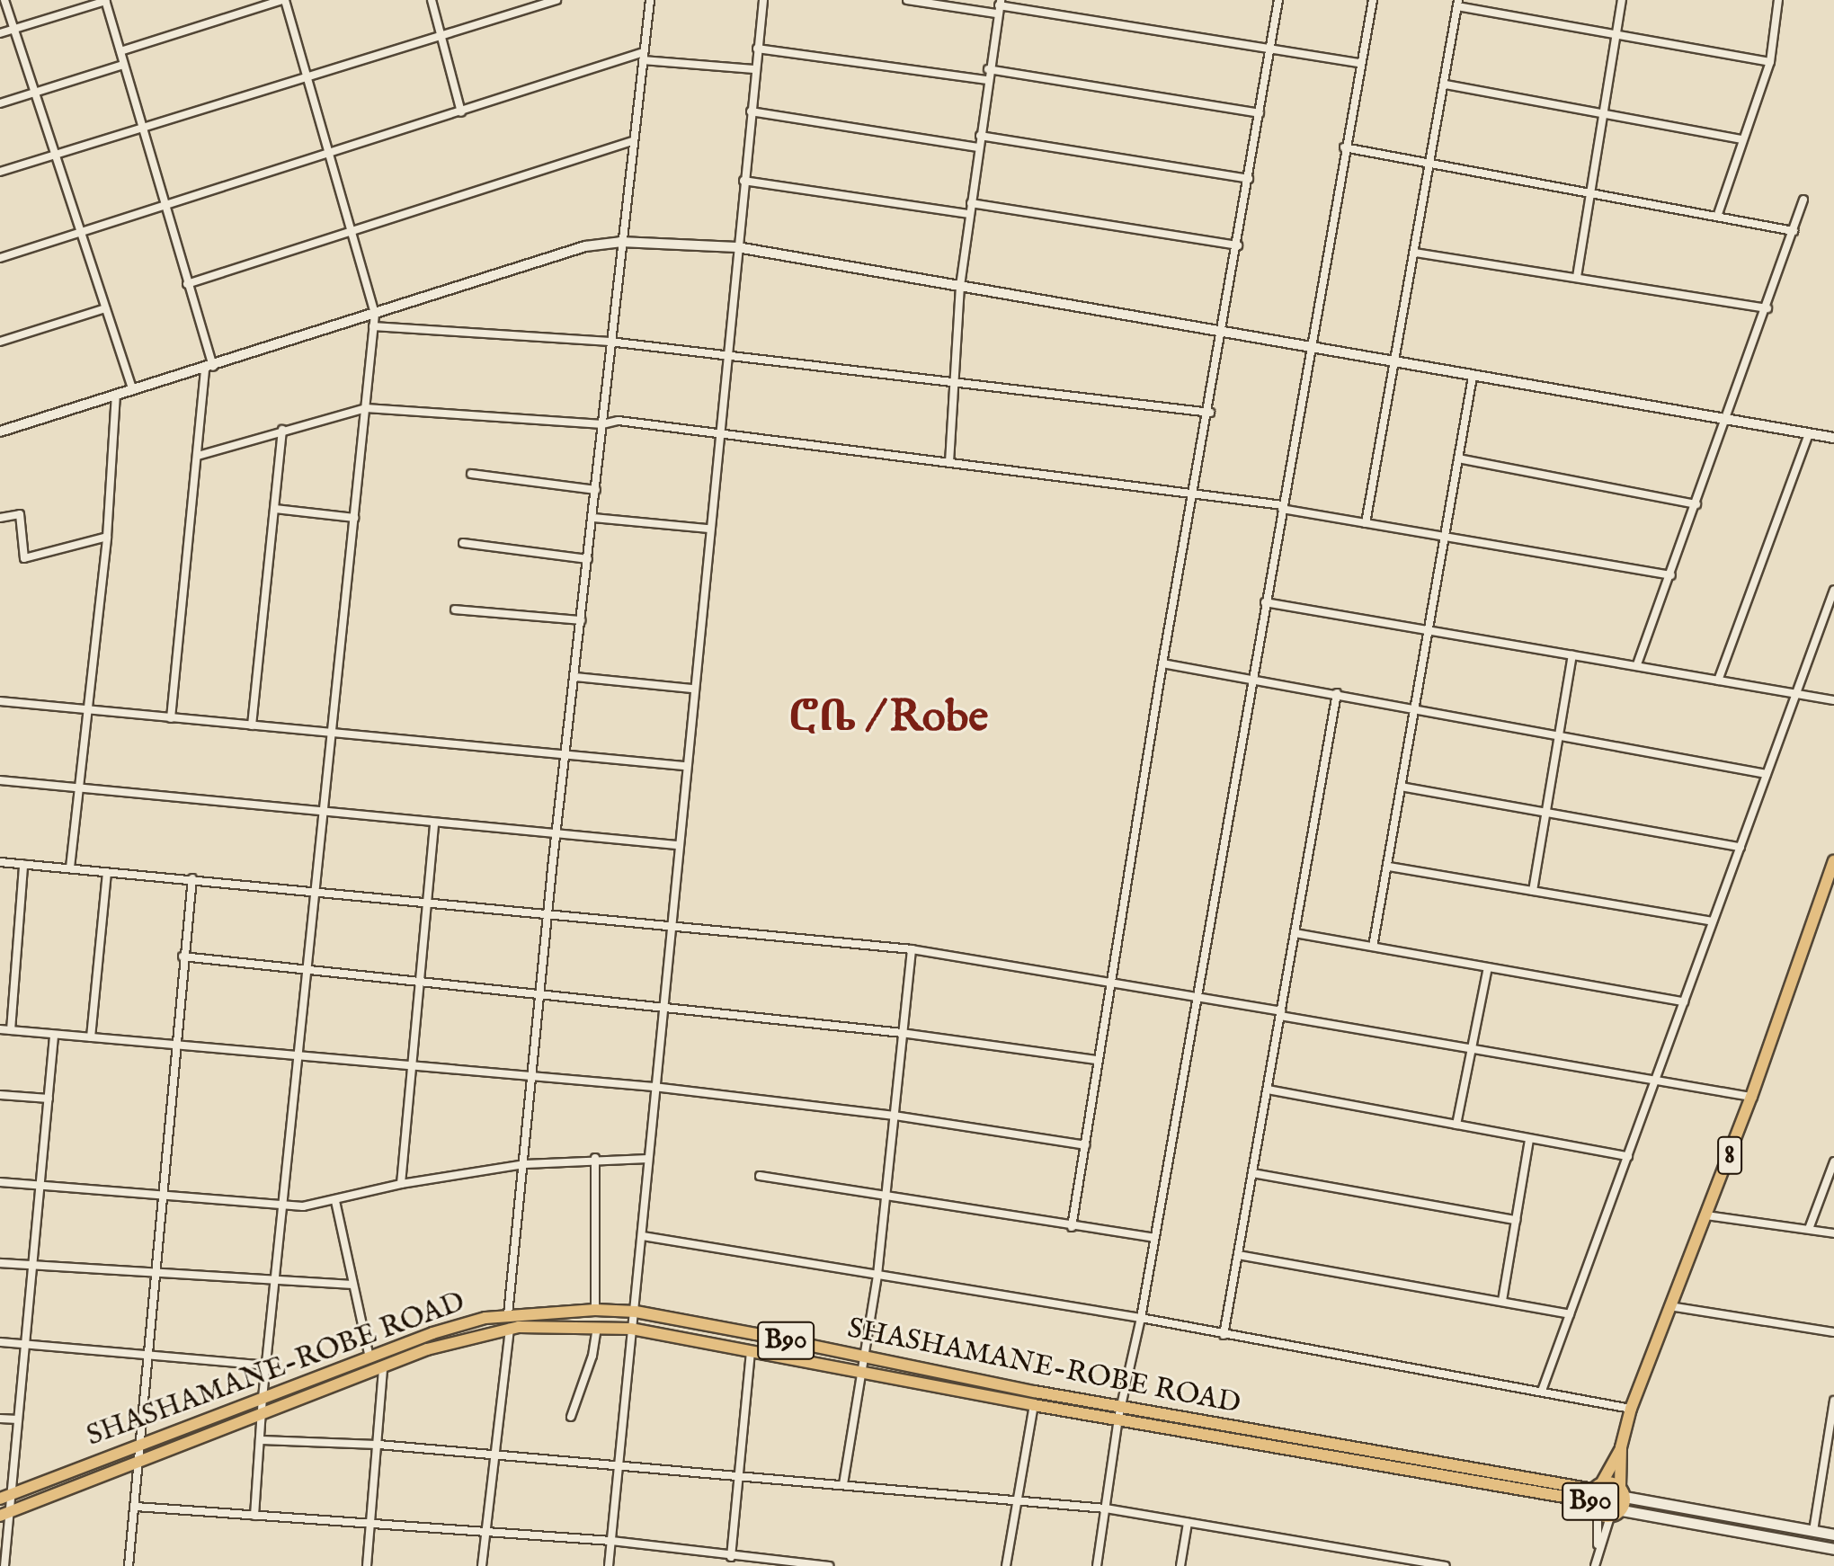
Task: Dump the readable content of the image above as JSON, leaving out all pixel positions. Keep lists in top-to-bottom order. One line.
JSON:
{"streets":{"main road":["8","B90","SHASHAMANE-ROBE ROAD"]},"crossings":[["8","B90"],["8","SHASHAMANE-ROBE ROAD"],["B90","SHASHAMANE-ROBE ROAD"]],"districts":["ሮቤ / Robe"]}
